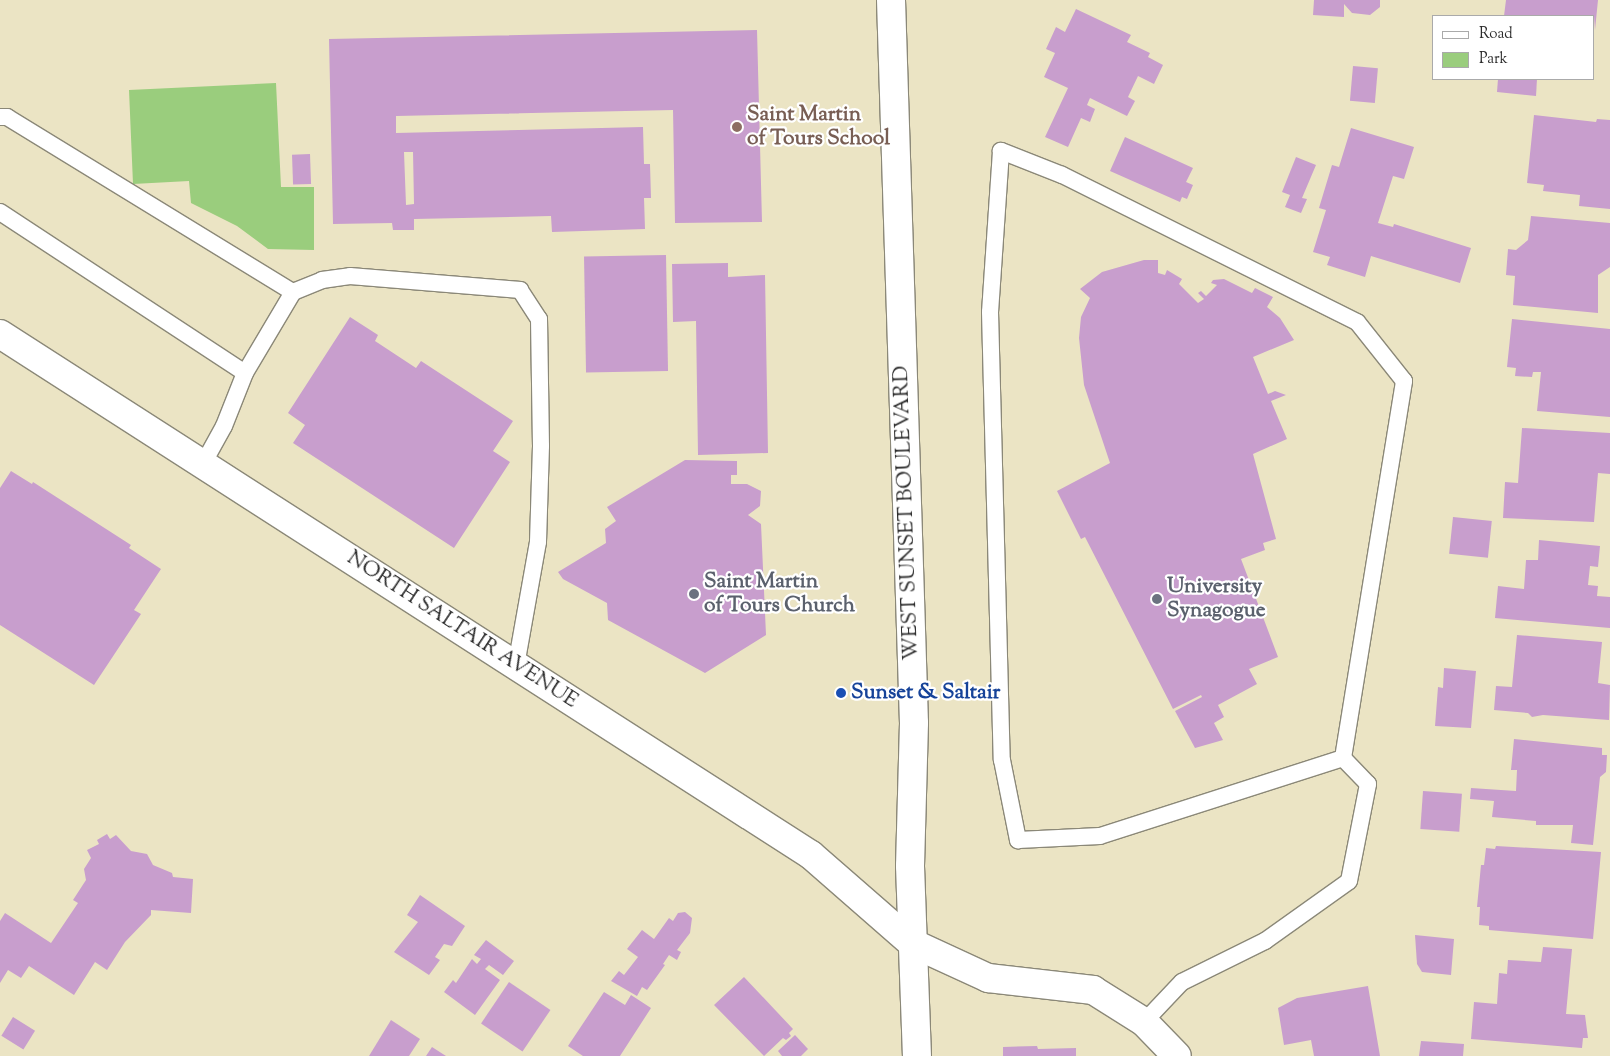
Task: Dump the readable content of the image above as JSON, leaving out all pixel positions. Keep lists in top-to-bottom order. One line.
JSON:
{"streets":{"street":["WEST SUNSET BOULEVARD","NORTH SALTAIR AVENUE"]},"crossings":[["WEST SUNSET BOULEVARD","NORTH SALTAIR AVENUE"]],"places":["Saint Martin of Tours School","Saint Martin of Tours Church","University Synagogue","Sunset & Saltair"],"legend":["Road","Park"]}
